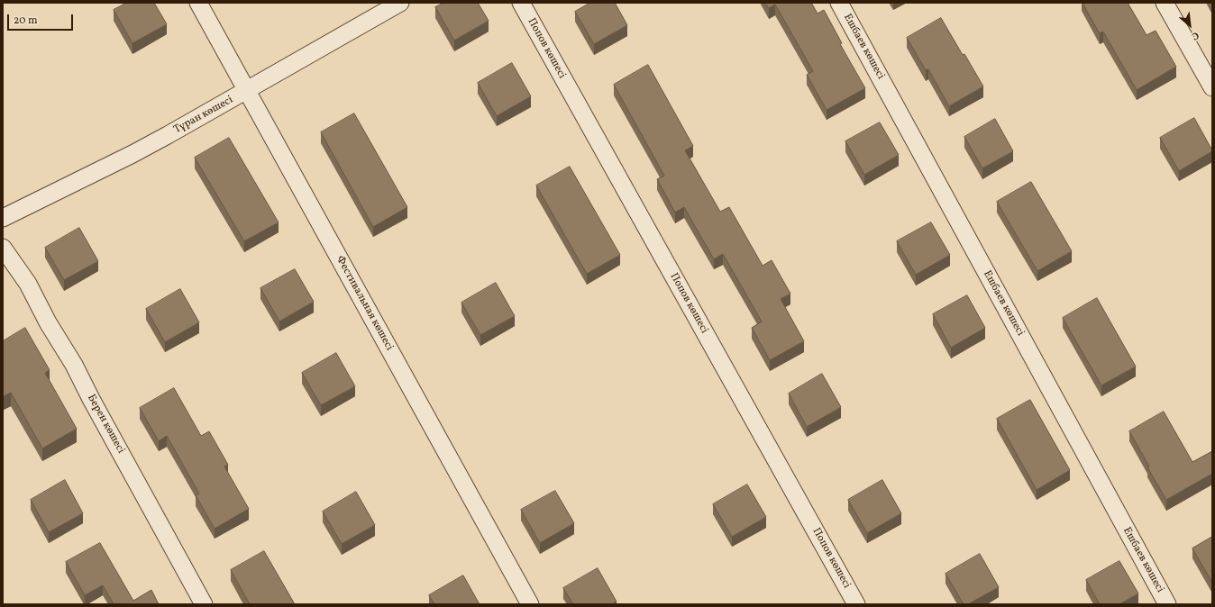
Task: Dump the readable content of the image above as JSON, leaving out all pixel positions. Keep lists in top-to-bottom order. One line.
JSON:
{"streets":{"street":["Ешбаев көшесі","Попов көшесі","Тұран көшесі","Фестивальная көшесі","Берен көшесі"]},"crossings":[["Тұран көшесі","Фестивальная көшесі"]],"scale_bar":"20 m","north":"bottom right"}
